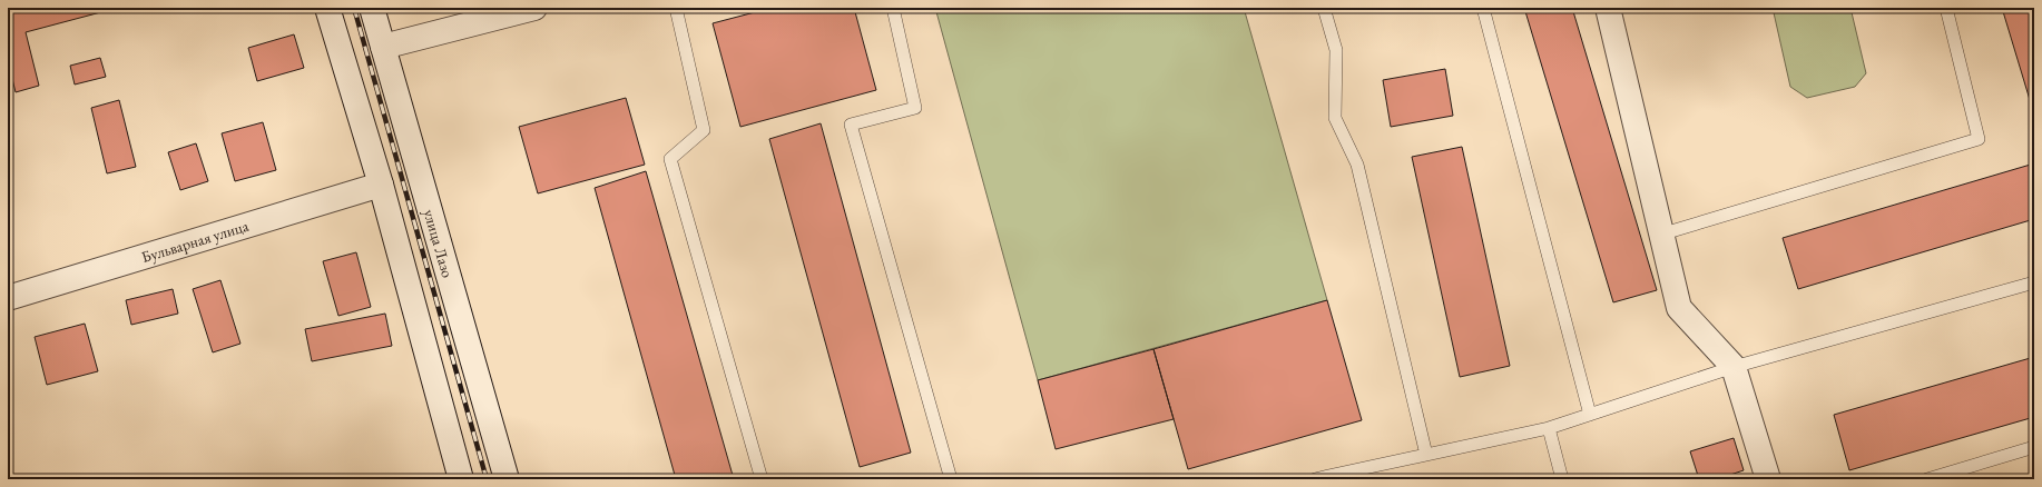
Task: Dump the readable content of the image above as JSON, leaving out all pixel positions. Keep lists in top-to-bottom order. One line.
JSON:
{"streets":{"street":["Бульварная улица","улица Лазо"]}}
